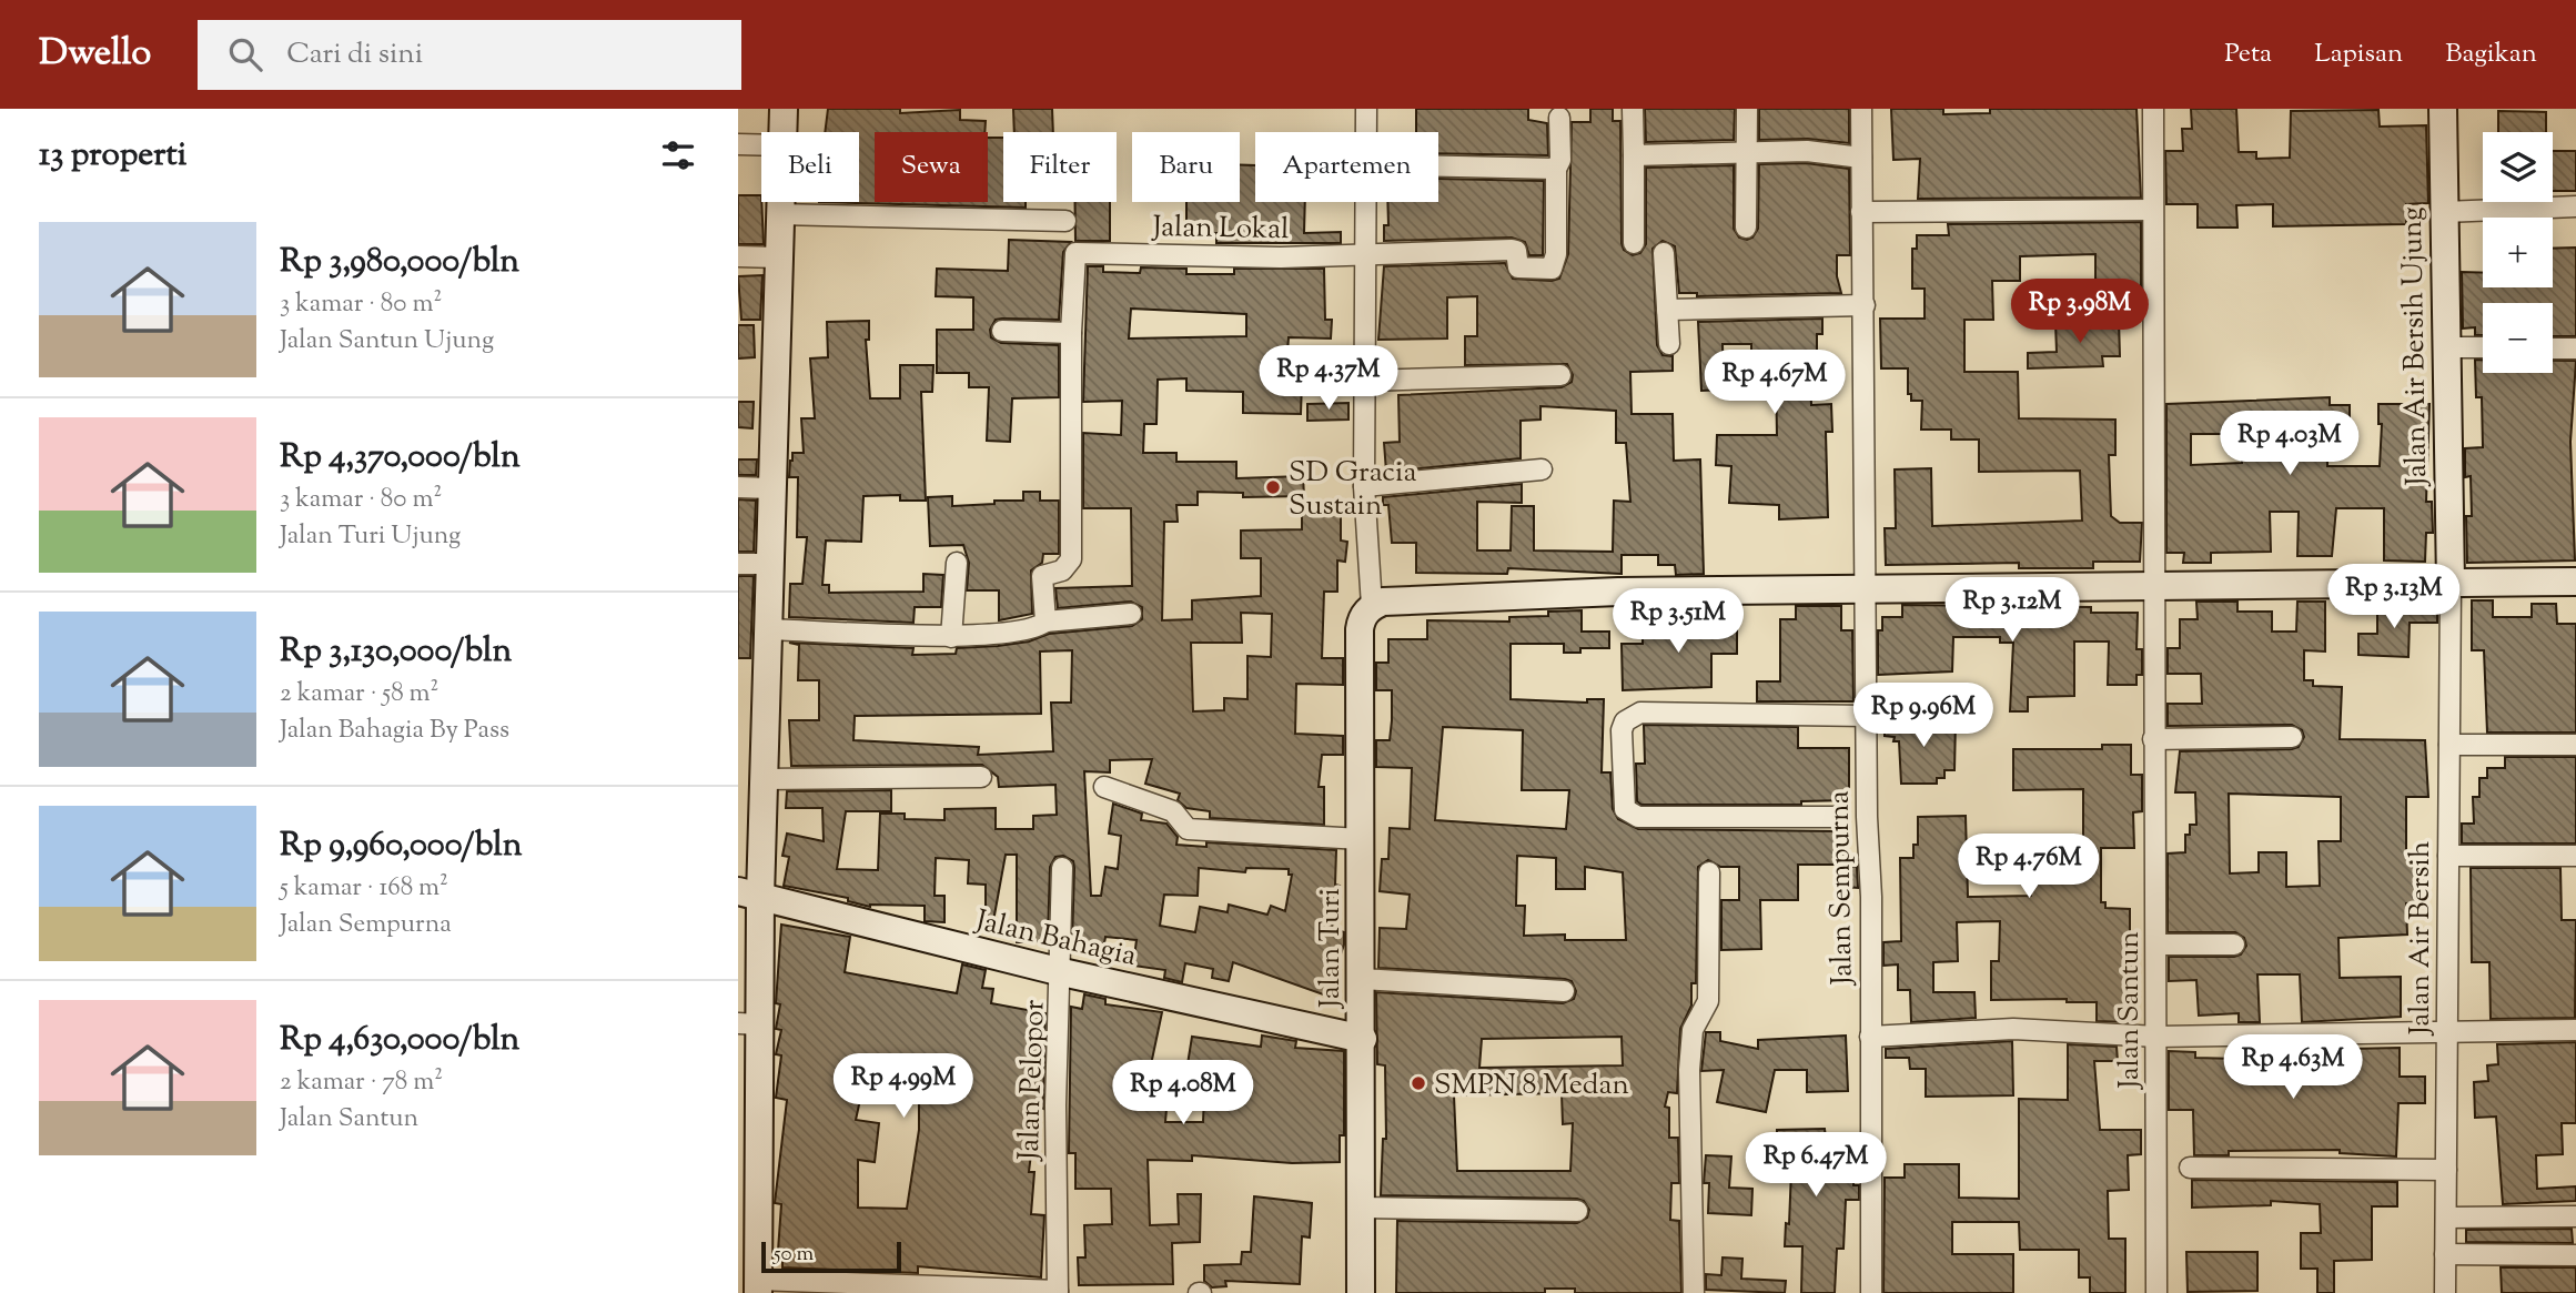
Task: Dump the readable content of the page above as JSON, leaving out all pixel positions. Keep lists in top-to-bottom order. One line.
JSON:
{"streets":{"main road":["Jalan Air Bersih Ujung","Jalan Bahagia","Jalan Turi"],"street":["Jalan Lokal","Jalan Sempurna","Jalan Air Bersih","Jalan Santun","Jalan Pelopor"]},"crossings":[["Jalan Air Bersih Ujung","Jalan Air Bersih"],["Jalan Bahagia","Jalan Turi"],["Jalan Bahagia","Jalan Pelopor"]],"places":["SD Gracia Sustain","SMPN 8 Medan"],"scale_bar":"50 m","page":{"header":"Dwello","search":"Cari di sini","nav":["Peta","Lapisan","Bagikan"],"heading":"13 properti","map_buttons":["+","−"],"chip":["Beli","Sewa","Filter","Baru","Apartemen"],"list":[{"name":"Rp 3,980,000/bln","note":"3 kamar · 80 m² · Jalan Santun Ujung"},{"name":"Rp 4,370,000/bln","note":"3 kamar · 80 m² · Jalan Turi Ujung"},{"name":"Rp 3,130,000/bln","note":"2 kamar · 58 m² · Jalan Bahagia By Pass"},{"name":"Rp 9,960,000/bln","note":"5 kamar · 168 m² · Jalan Sempurna"},{"name":"Rp 4,630,000/bln","note":"2 kamar · 78 m² · Jalan Santun"}],"price":["Rp 3.98M","Rp 4.37M","Rp 4.67M","Rp 4.03M","Rp 3.13M","Rp 3.12M","Rp 3.51M","Rp 9.96M","Rp 4.76M","Rp 4.63M","Rp 4.99M","Rp 4.08M","Rp 6.47M"],"scale":"50 m"}}
